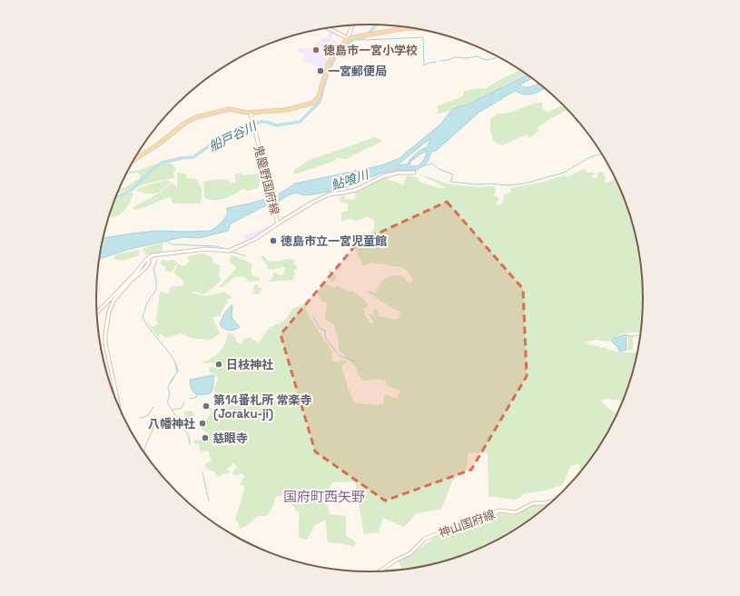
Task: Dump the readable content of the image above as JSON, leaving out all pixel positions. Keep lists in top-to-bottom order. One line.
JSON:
{"streets":{"main road":["鬼籠野国府線","神山国府線"]},"districts":["国府町西矢野"],"water":["船戸谷川","鮎喰川"],"places":["徳島市一宮小学校","一宮郵便局","徳島市立一宮児童館","日枝神社","第14番札所 常楽寺 (Joraku-ji)","八幡神社","慈眼寺"]}
